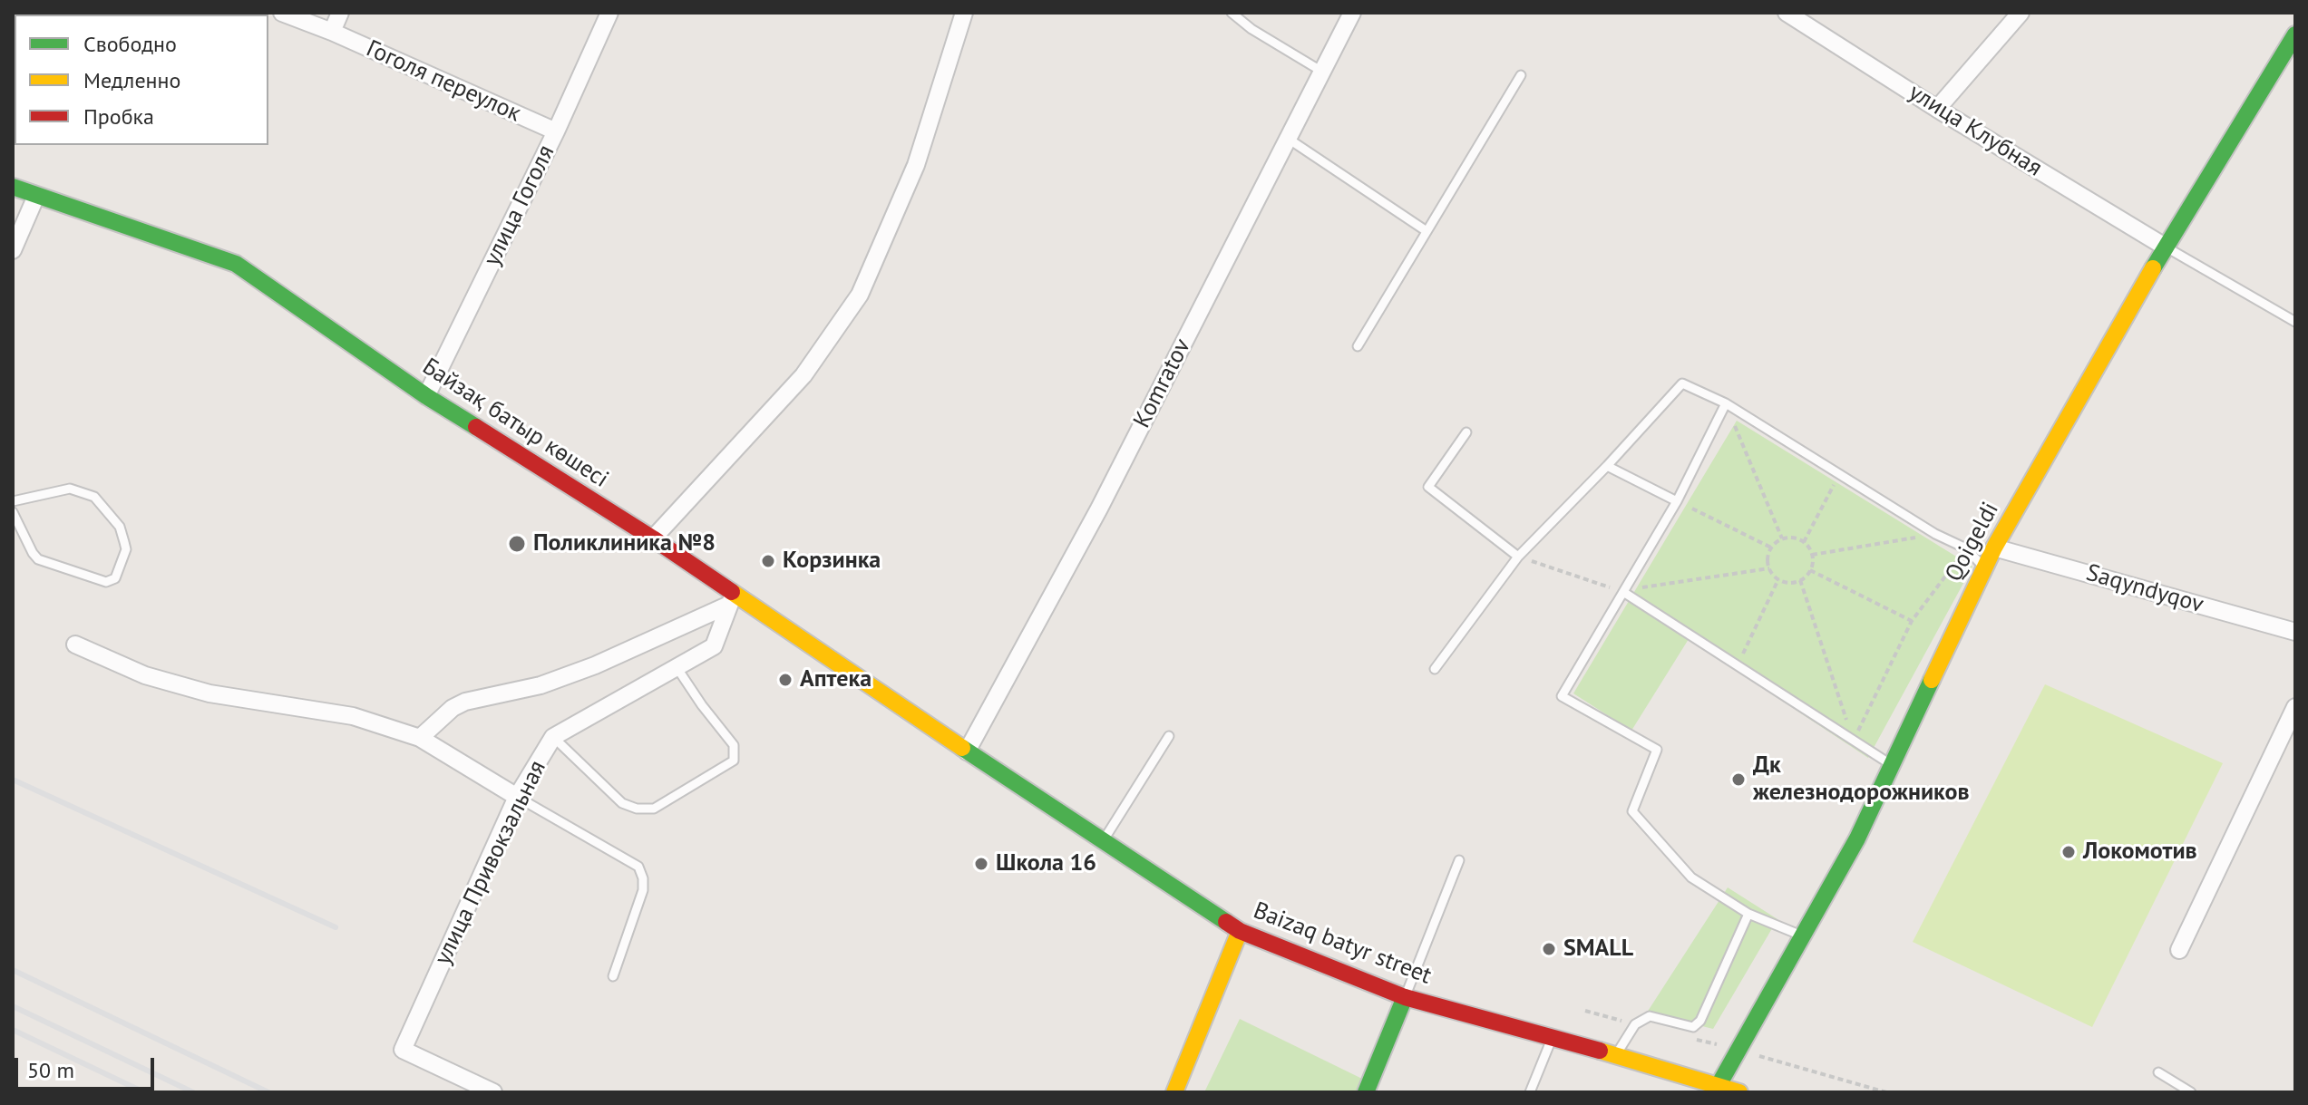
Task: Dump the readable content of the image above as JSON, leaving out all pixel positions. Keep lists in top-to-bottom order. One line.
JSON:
{"streets":{"main road":["Байзақ батыр көшесі","Qoigeldi","Baizaq batyr street"],"street":["Гоголя переулок","улица Клубная","улица Гоголя","Komratov","Saqyndyqov","улица Привокзальная"]},"crossings":[["Гоголя переулок","улица Гоголя"],["улица Клубная","Qoigeldi"],["улица Гоголя","Байзақ батыр көшесі"],["Komratov","Байзақ батыр көшесі"],["Komratov","Baizaq batyr street"],["Байзақ батыр көшесі","улица Привокзальная"],["Байзақ батыр көшесі","Baizaq batyr street"],["Qoigeldi","Saqyndyqov"],["Qoigeldi","Baizaq batyr street"]],"places":["Поликлиника №8","Корзинка","Аптека","Дк железнодорожников","Локомотив","Школа 16","SMALL"],"legend":["Свободно","Медленно","Пробка"],"scale_bar":"50 m"}
